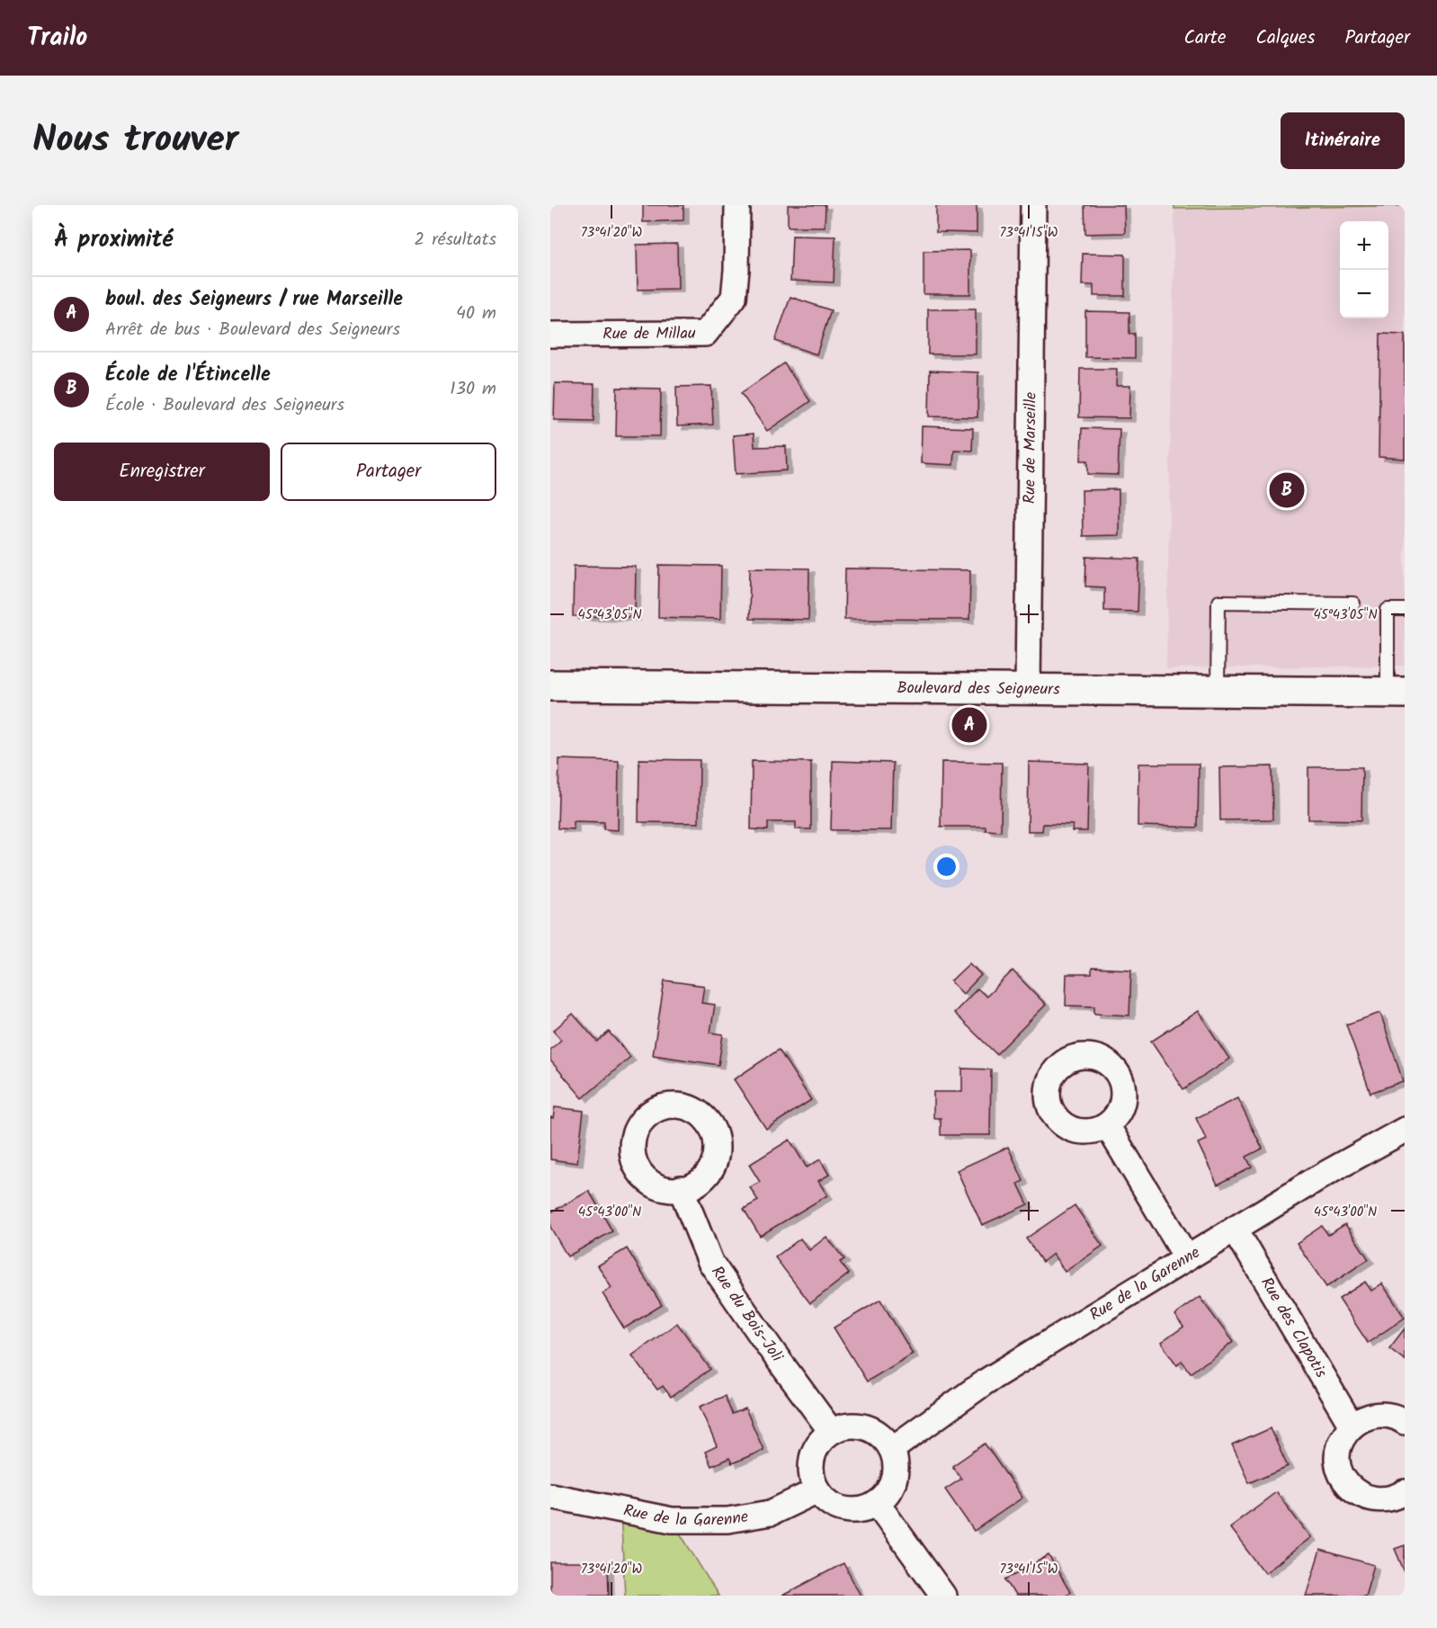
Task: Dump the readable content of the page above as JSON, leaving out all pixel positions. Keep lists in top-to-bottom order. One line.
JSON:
{"streets":{"street":["Rue de Millau","Rue de Marseille","Boulevard des Seigneurs","Rue de la Garenne","Rue du Bois-Joli","Rue des Clapotis"]},"crossings":[["Rue de Marseille","Boulevard des Seigneurs"],["Rue de la Garenne","Rue du Bois-Joli"],["Rue de la Garenne","Rue des Clapotis"]],"page":{"header":"Trailo","nav":["Carte","Calques","Partager"],"title":"Nous trouver","buttons":["Itinéraire",["Enregistrer","Partager"]],"heading":["À proximité","2 résultats"],"map_buttons":["+","−"],"list":[{"mark":"A","name":"boul. des Seigneurs / rue Marseille","note":"Arrêt de bus · Boulevard des Seigneurs","value":"40 m"},{"mark":"B","name":"École de l'Étincelle","note":"École · Boulevard des Seigneurs","value":"130 m"}],"pins":["B","A"]},"coordinates":["73°41'20\"W","73°41'15\"W","45°43'05\"N","45°43'00\"N"]}
